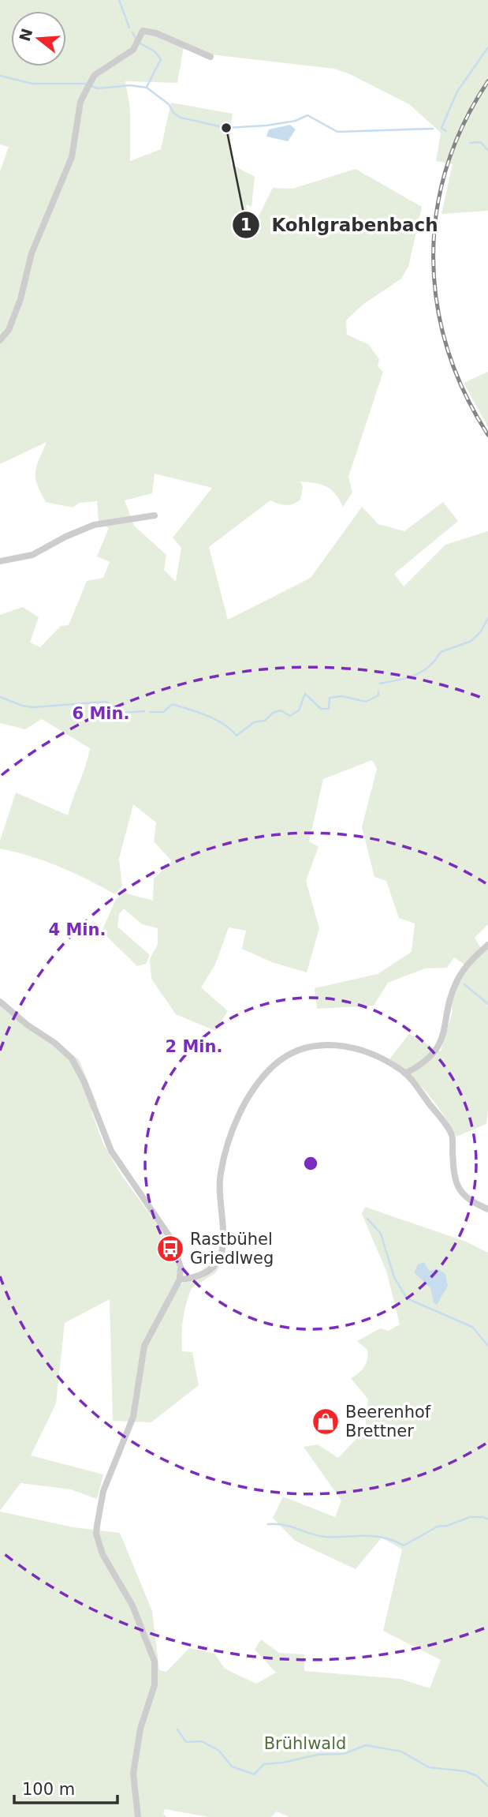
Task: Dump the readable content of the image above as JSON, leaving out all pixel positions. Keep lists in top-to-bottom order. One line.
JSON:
{"parks":["Brühlwald"],"places":{"other":["Kohlgrabenbach"],"bus stop":["Rastbühel Griedlweg"],"shop":["Beerenhof Brettner"]},"scale_bar":"100 m","north":"left","rings":["6 Min.","4 Min.","2 Min."]}
